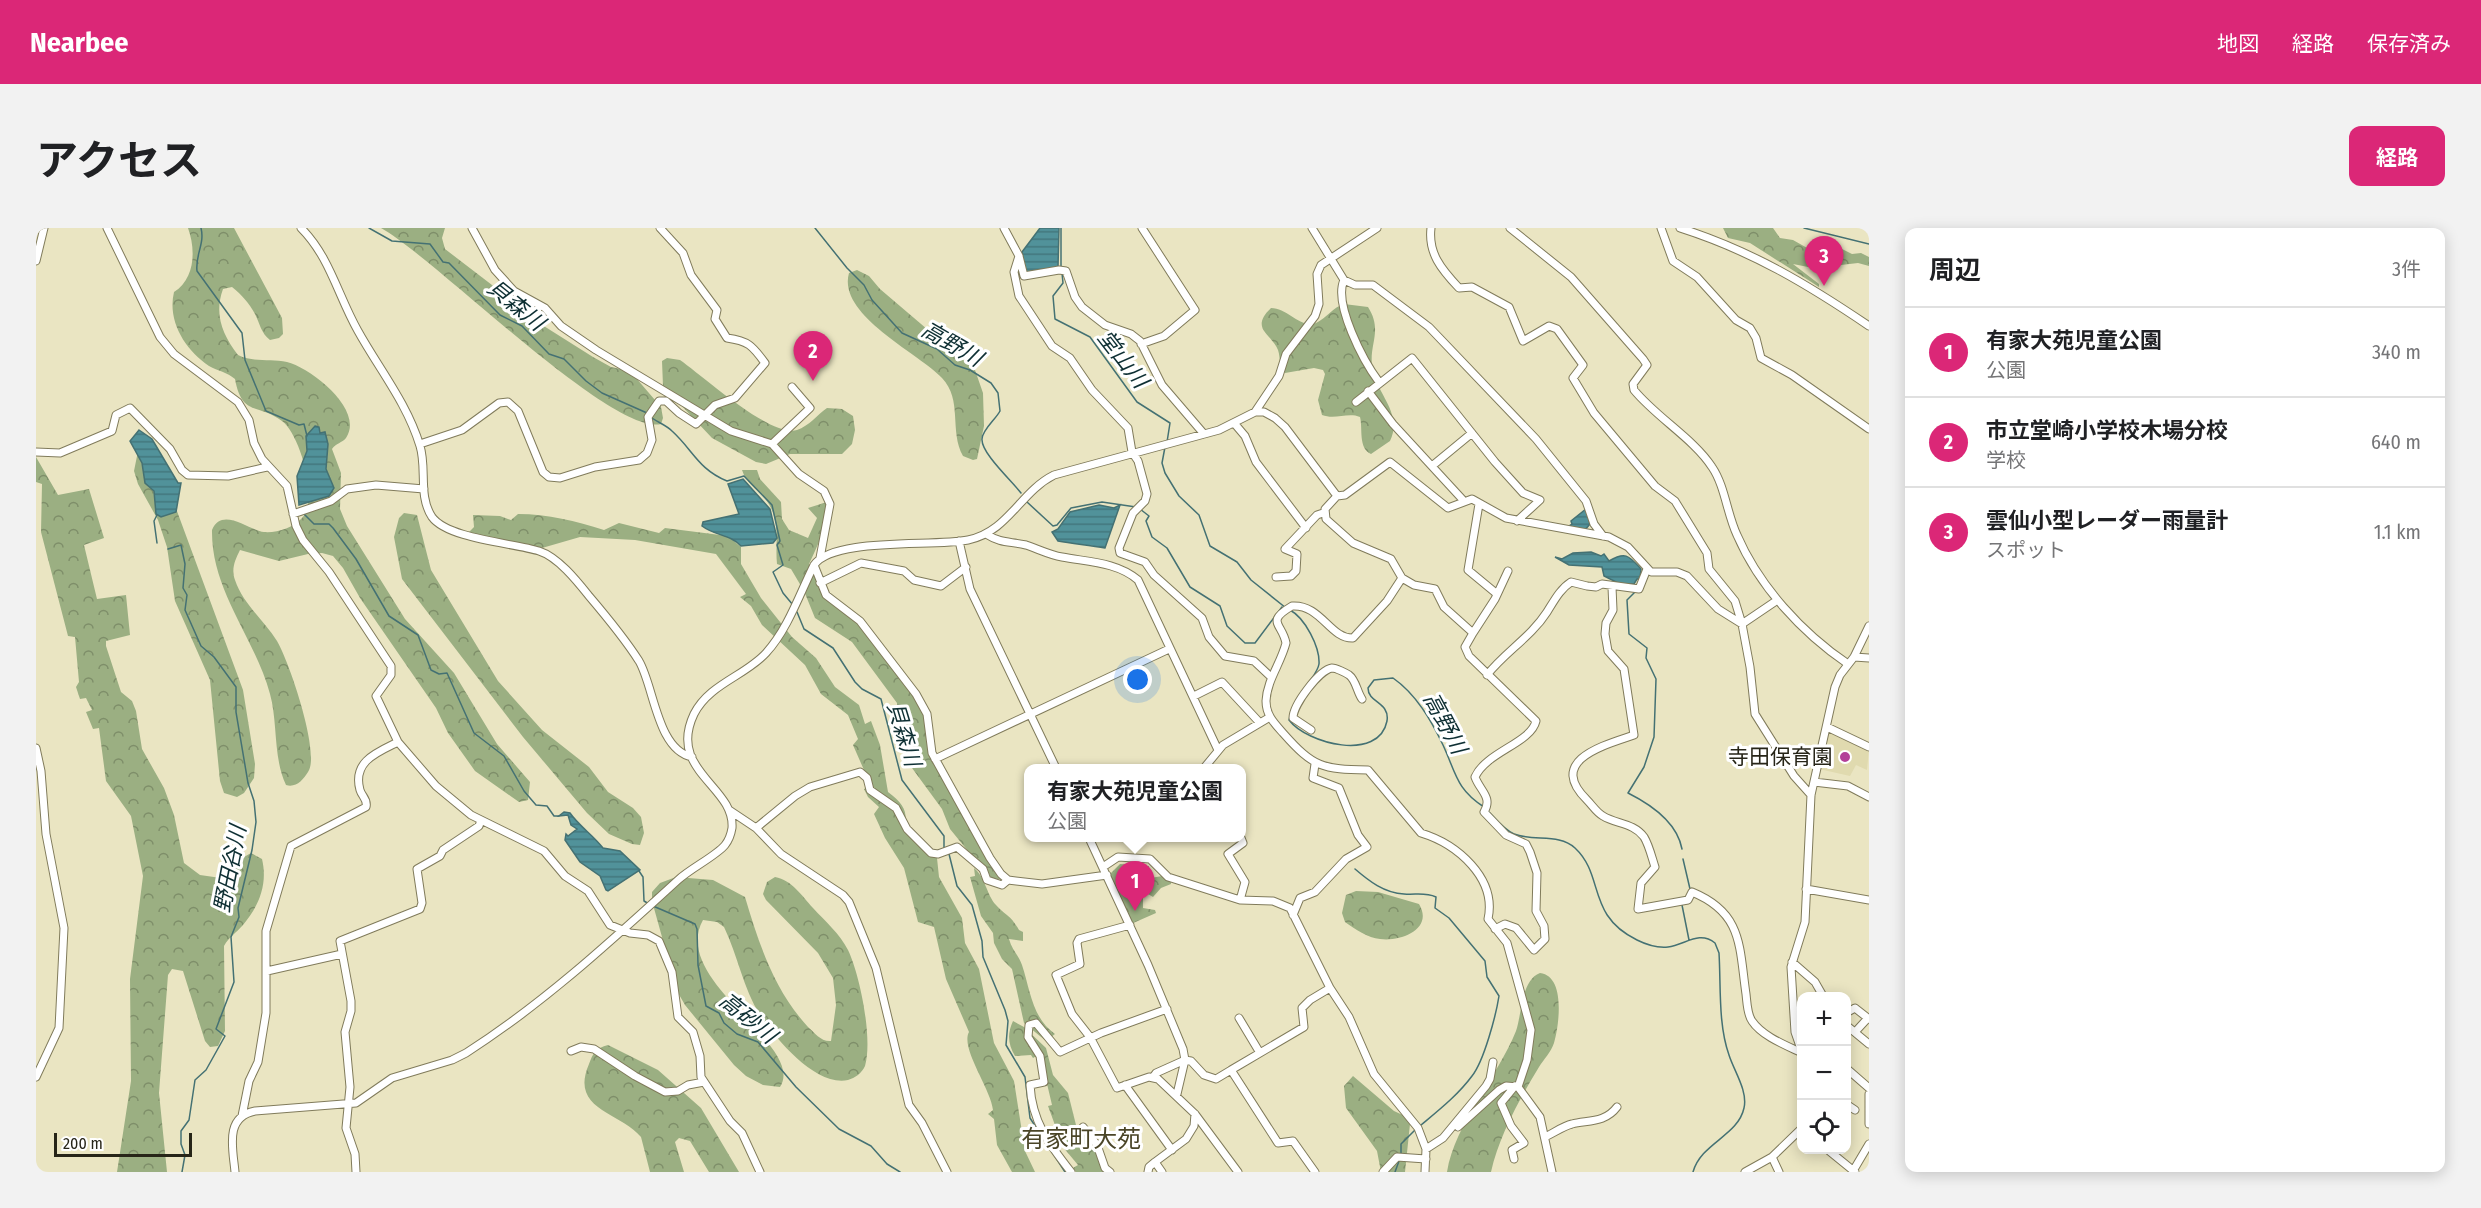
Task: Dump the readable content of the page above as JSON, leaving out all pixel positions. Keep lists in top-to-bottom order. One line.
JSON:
{"districts":["有家町大苑"],"water":["貝森川","高野川","堂山川","野田谷川","高砂川"],"places":["寺田保育園"],"scale_bar":"200 m","page":{"header":"Nearbee","nav":["地図","経路","保存済み"],"title":"アクセス","buttons":"経路","heading":["周辺","3件"],"pins":["3","2","1"],"list":[{"mark":"1","name":"有家大苑児童公園","note":"公園","value":"340 m"},{"mark":"2","name":"市立堂崎小学校木場分校","note":"学校","value":"640 m"},{"mark":"3","name":"雲仙小型レーダー雨量計","note":"スポット","value":"1.1 km"}],"popup":["有家大苑児童公園","公園"],"map_buttons":["+","−"],"scale":"200 m"}}
